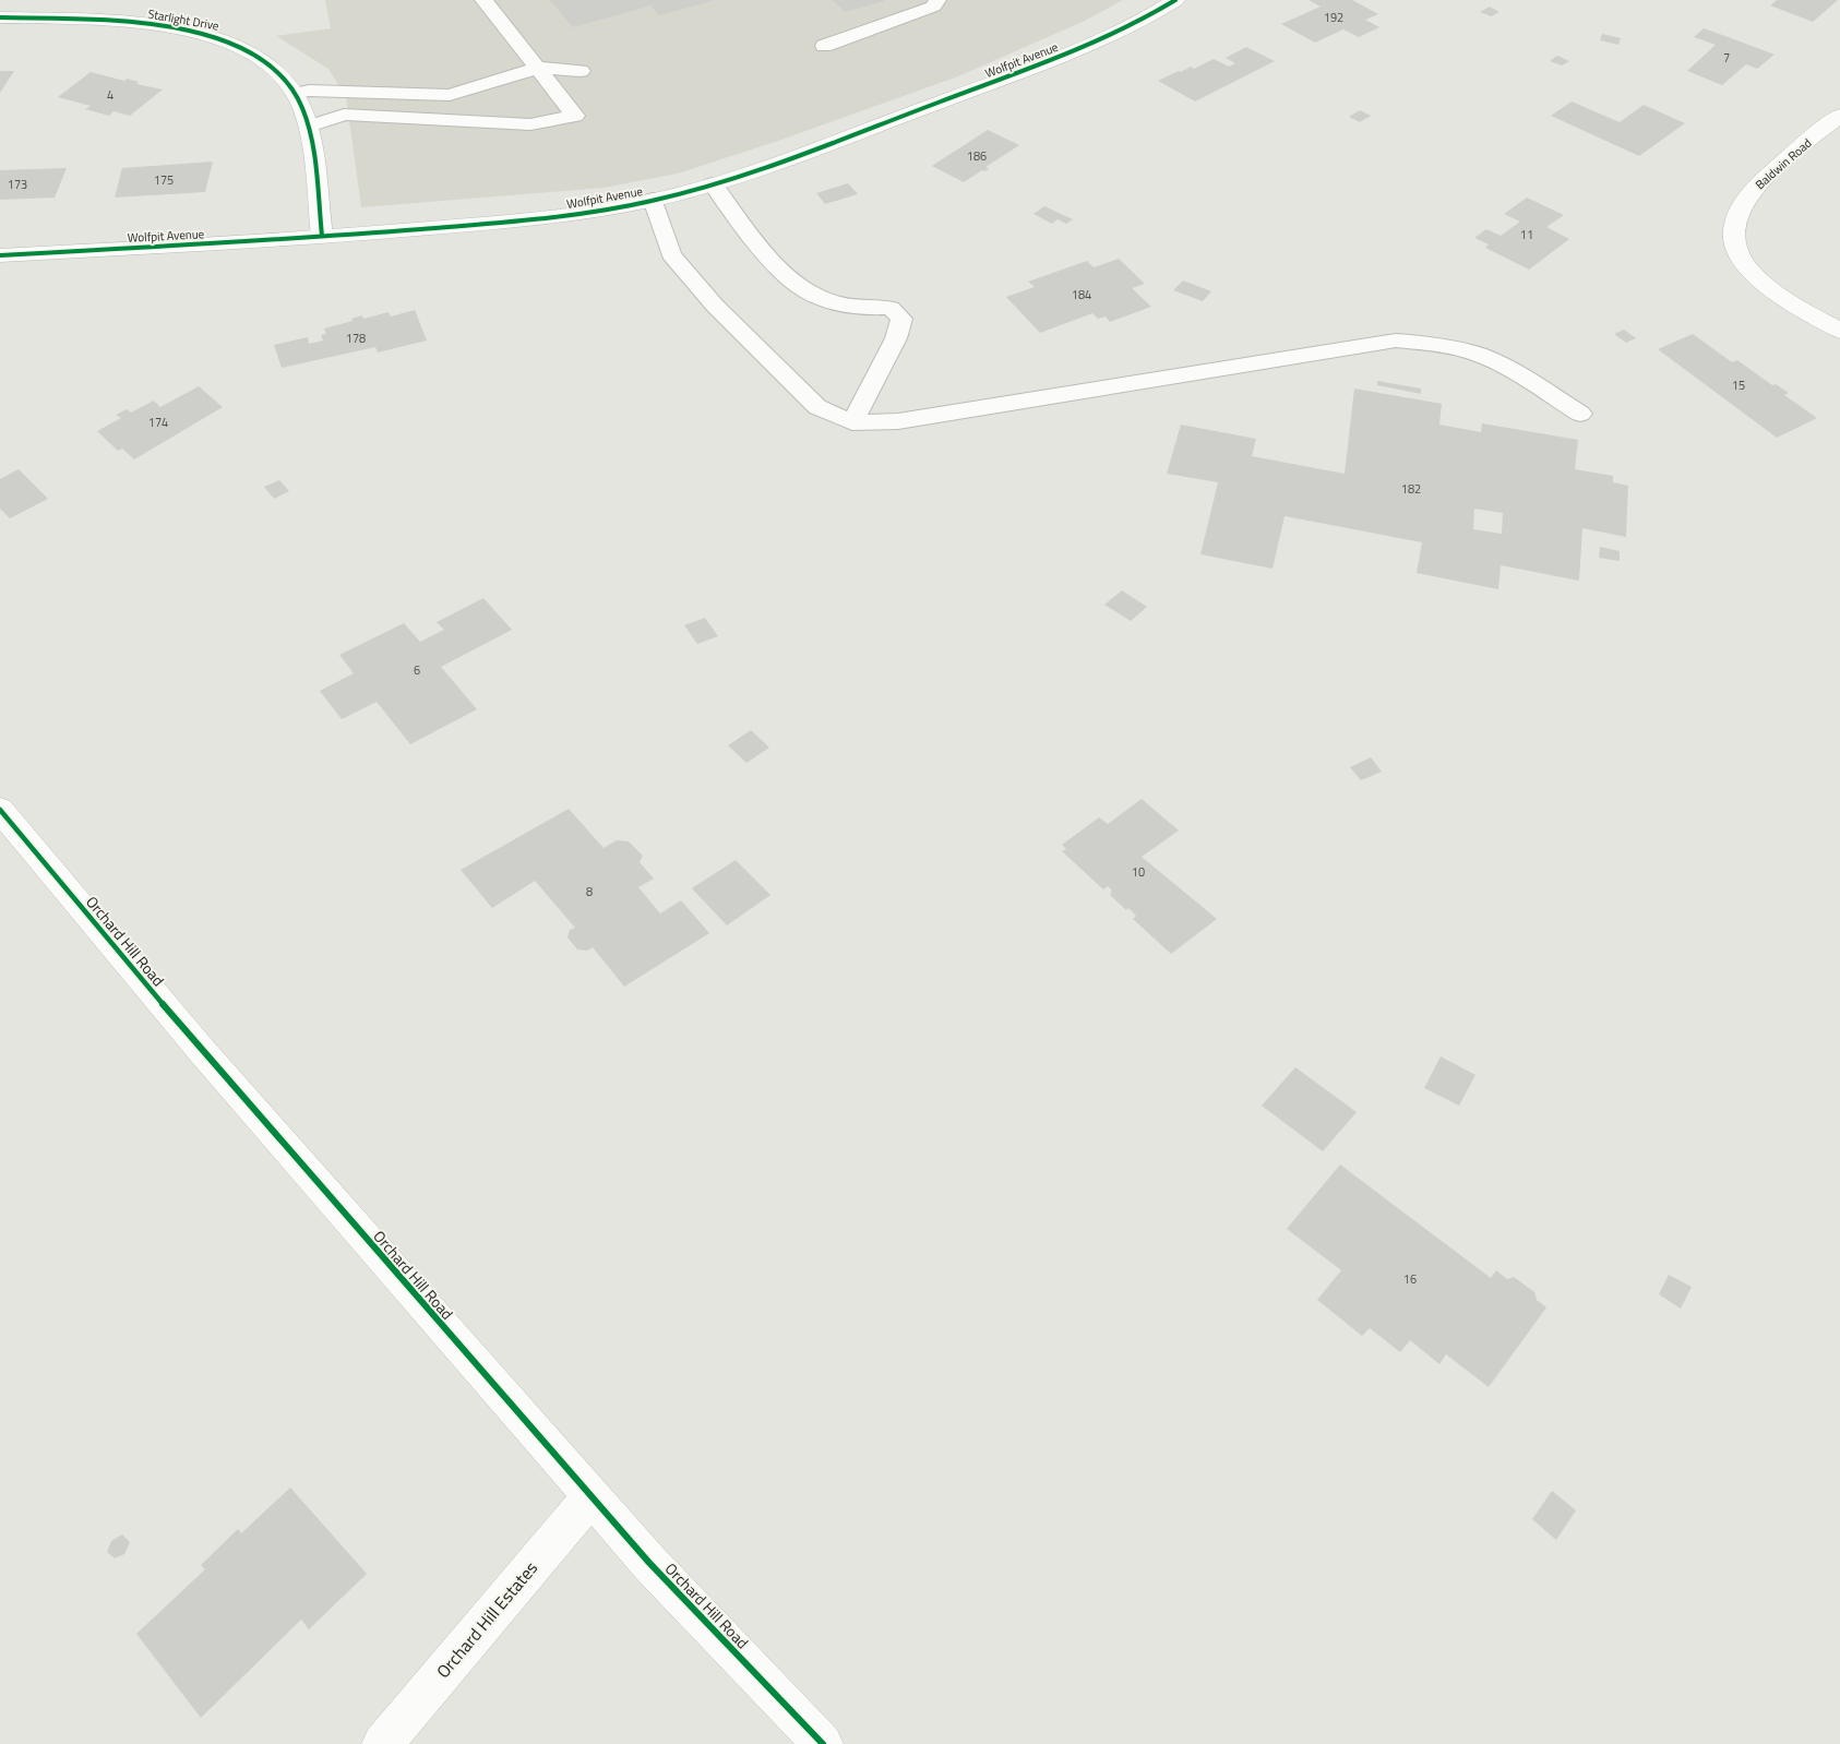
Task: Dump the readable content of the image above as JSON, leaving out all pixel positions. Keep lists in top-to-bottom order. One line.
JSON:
{"streets":{"street":["Starlight Drive","Wolfpit Avenue","Baldwin Road","Orchard Hill Road","Orchard Hill Estates"]},"crossings":[["Starlight Drive","Wolfpit Avenue"],["Orchard Hill Road","Orchard Hill Estates"]],"house_numbers":["192","7","4","186","175","173","11","184","178","15","174","182","6","10","8","16"]}
